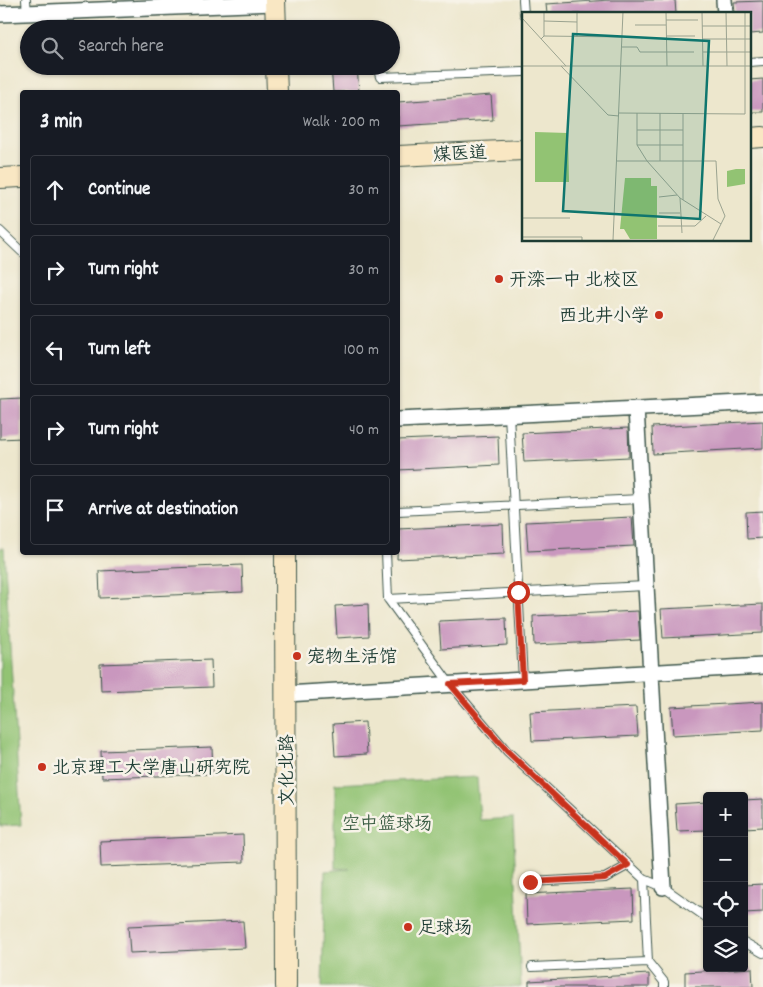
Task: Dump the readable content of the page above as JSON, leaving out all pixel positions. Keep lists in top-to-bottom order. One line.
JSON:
{"streets":{"street":["煤医道","文化北路"]},"parks":["空中篮球场"],"places":["开滦一中 北校区","西北井小学","宠物生活馆","北京理工大学唐山研究院","足球场"],"page":{"search":"Search here","heading":["3 min","Walk · 200 m"],"list":[["Continue","30 m"],["Turn right","30 m"],["Turn left","100 m"],["Turn right","40 m"],"Arrive at destination"],"map_buttons":["+","−"]}}
